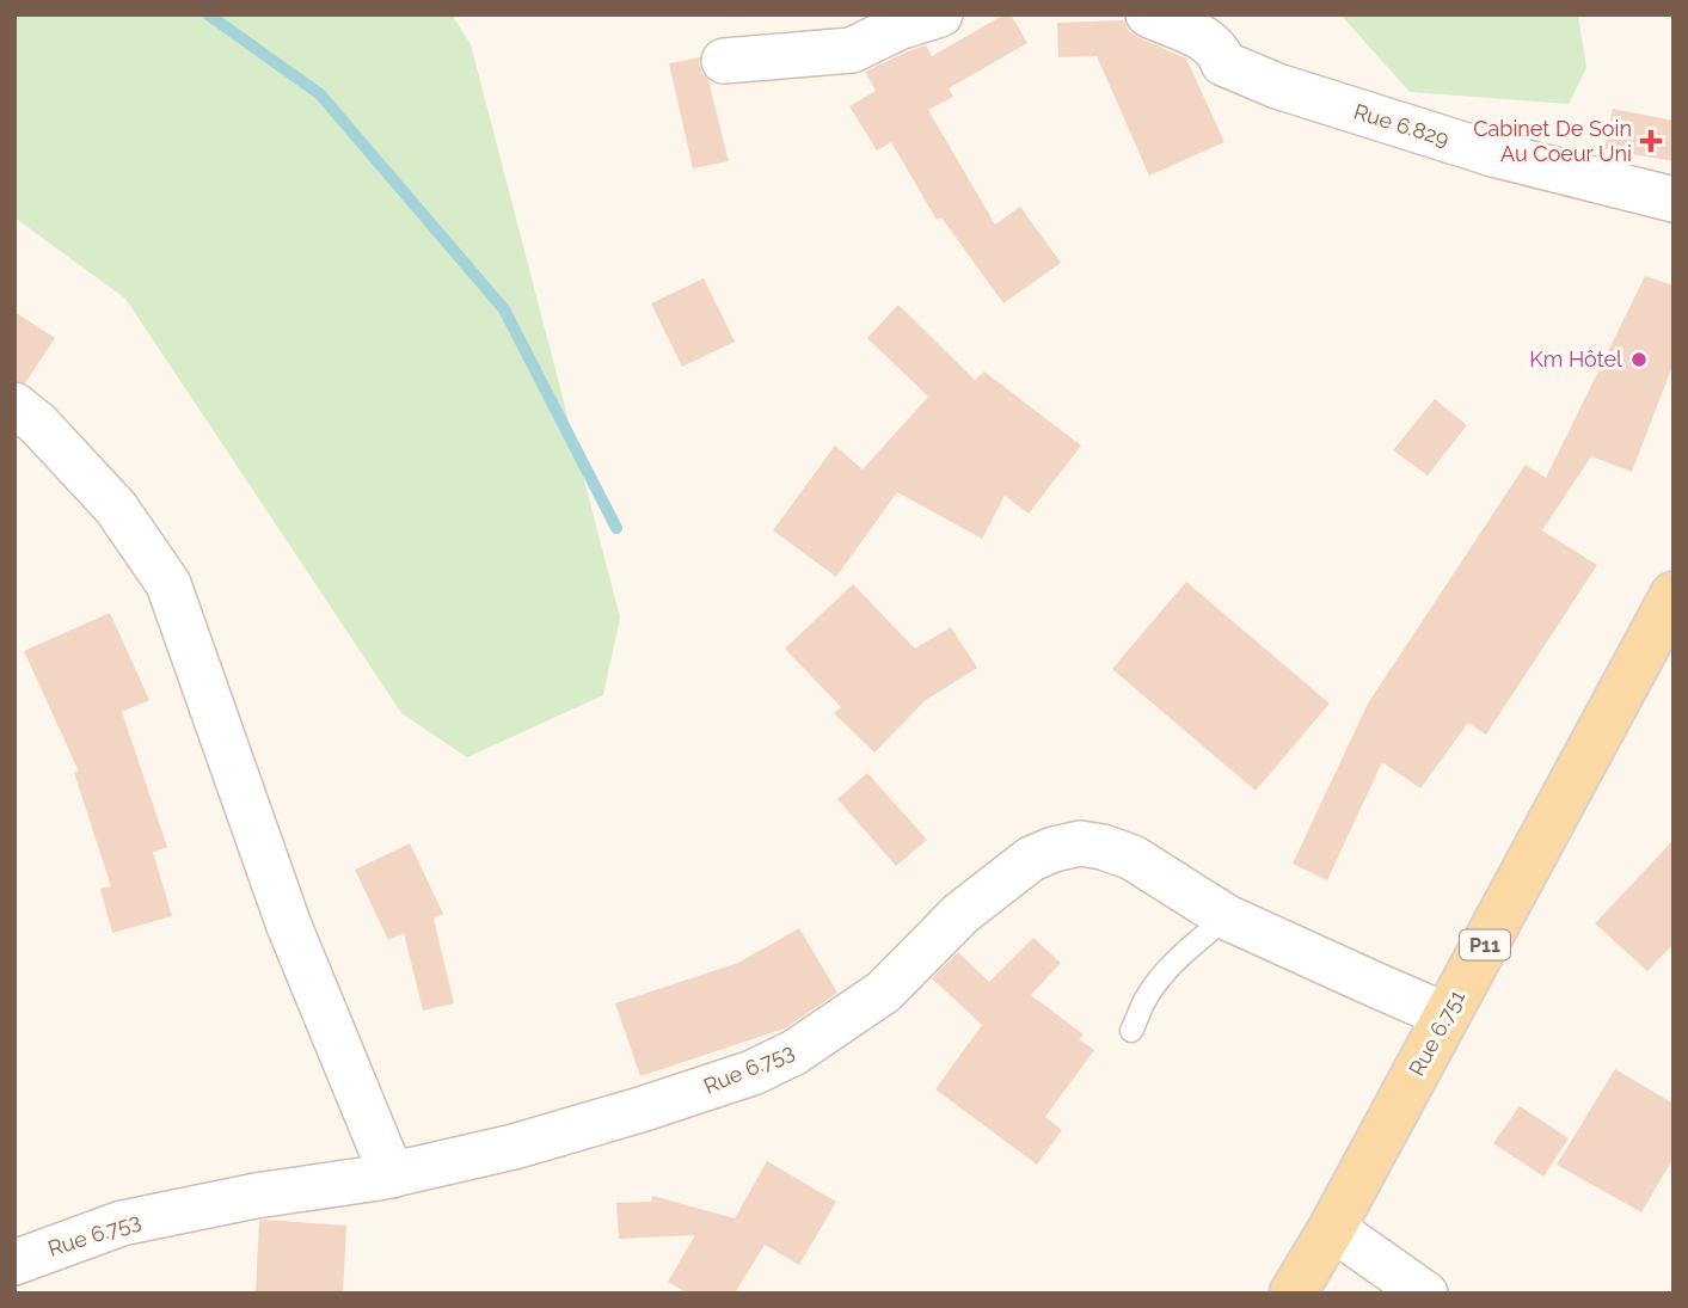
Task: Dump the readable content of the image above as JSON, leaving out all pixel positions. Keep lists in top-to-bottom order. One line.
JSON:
{"streets":{"main road":["P11","Rue 6.751"],"street":["Rue 6.829","Rue 6.753"]},"crossings":[["Rue 6.751","Rue 6.753"]],"places":{"health":["Cabinet De Soin Au Coeur Uni"],"other":["Km Hôtel"]}}
